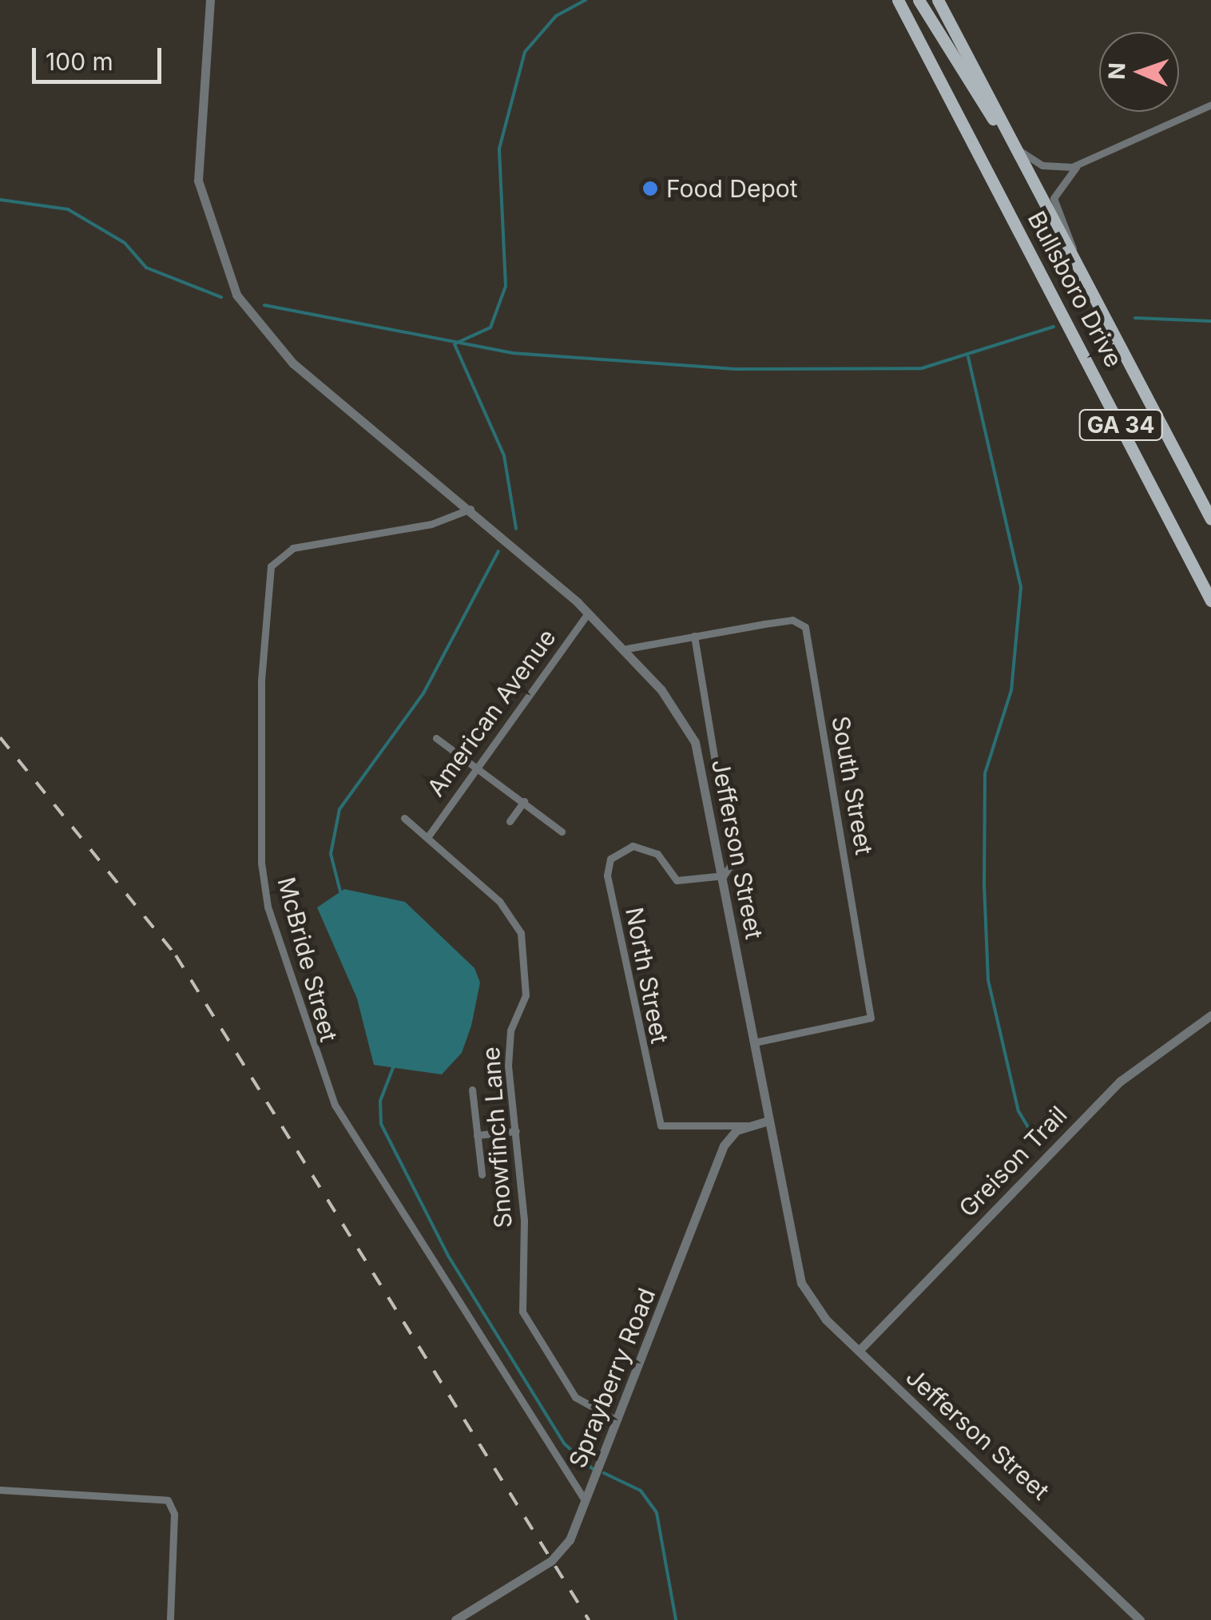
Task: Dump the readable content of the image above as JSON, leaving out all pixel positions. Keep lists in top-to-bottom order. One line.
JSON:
{"streets":{"main road":["Bullsboro Drive","GA 34"],"street":["American Avenue","South Street","Jefferson Street","McBride Street","North Street","Snowfinch Lane","Greison Trail","Sprayberry Road"]},"crossings":[["American Avenue","Jefferson Street"],["American Avenue","Snowfinch Lane"],["South Street","Jefferson Street"],["Jefferson Street","McBride Street"],["Jefferson Street","North Street"],["Jefferson Street","Greison Trail"],["McBride Street","Sprayberry Road"],["North Street","Sprayberry Road"],["Snowfinch Lane","Sprayberry Road"]],"places":["Food Depot"],"scale_bar":"100 m","north":"left"}
